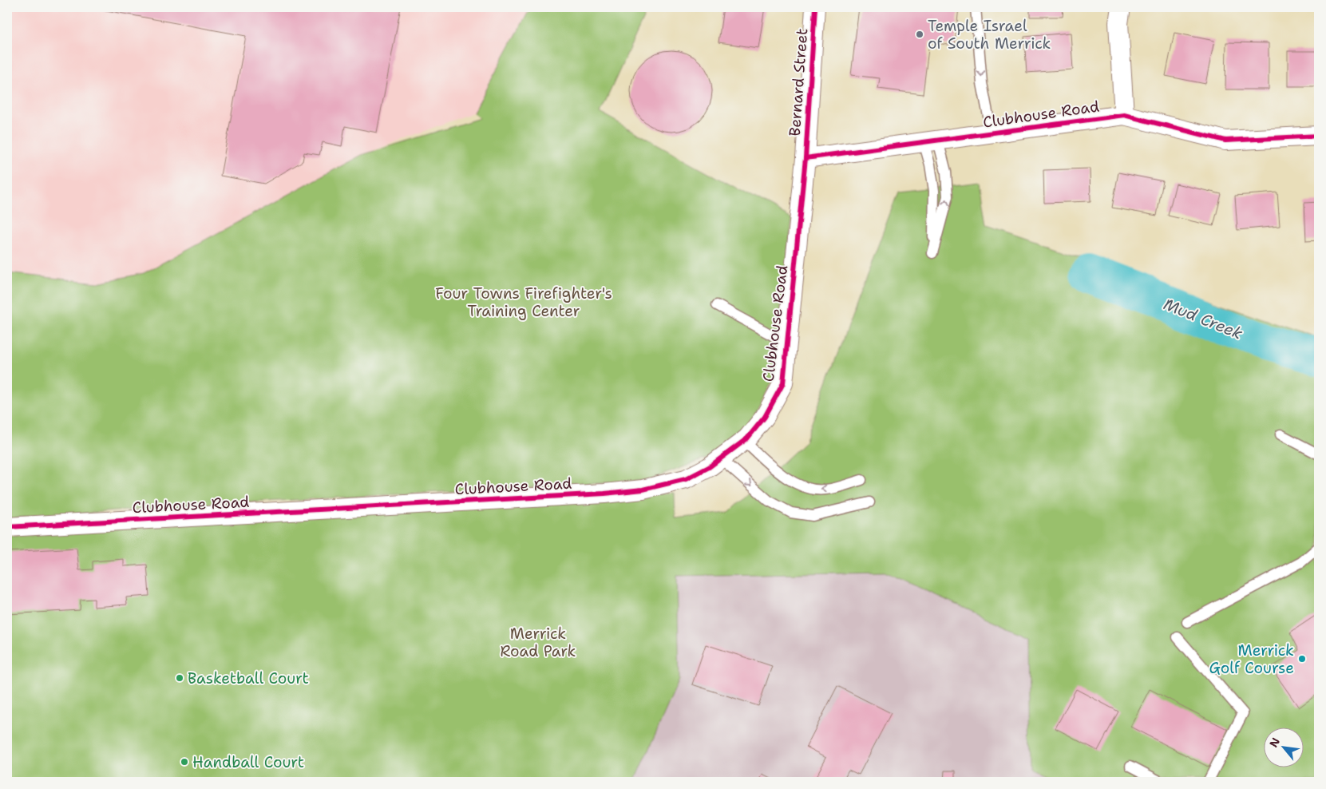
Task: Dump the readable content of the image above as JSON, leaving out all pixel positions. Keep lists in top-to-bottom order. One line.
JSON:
{"streets":{"street":["Bernard Street","Clubhouse Road"]},"crossings":[["Bernard Street","Clubhouse Road"]],"water":["Mud Creek"],"parks":["Four Towns Firefighter's Training Center","Merrick Road Park"],"places":["Temple Israel of South Merrick","Merrick Golf Course","Basketball Court","Handball Court"],"north":"top left"}
